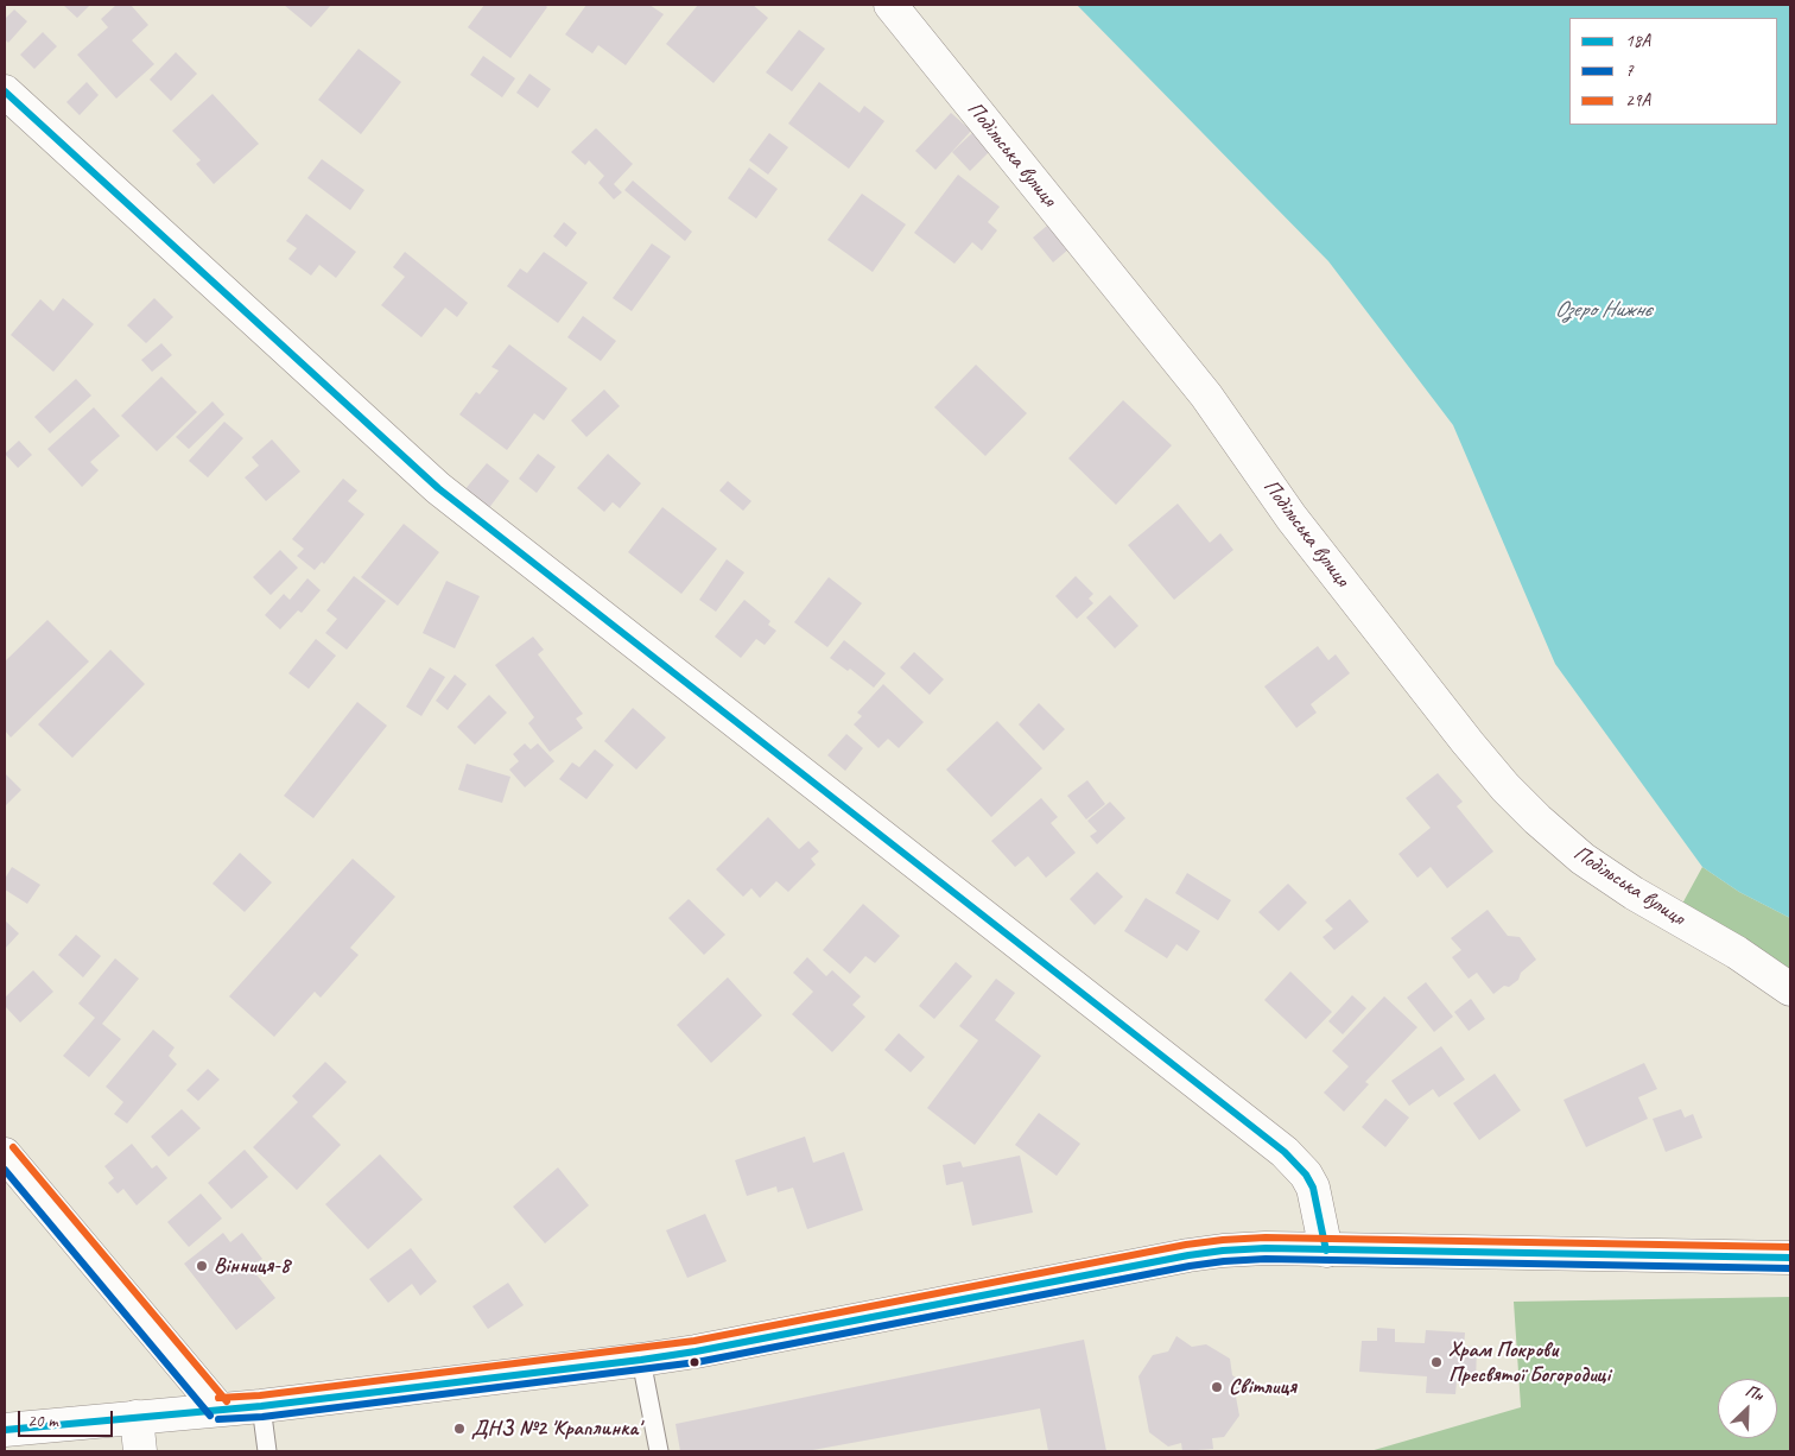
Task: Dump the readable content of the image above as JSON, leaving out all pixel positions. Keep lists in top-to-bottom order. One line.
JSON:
{"streets":{"street":["Подільська вулиця"]},"water":["Озеро Нижнє"],"places":["Вінниця-8","Храм Покрови Пресвятої Богородиці","Світлиця","ДНЗ №2 'Краплинка'"],"lines":["transit line 18А","transit line 29А","transit line 7"],"legend":["18А","7","29А"],"scale_bar":"20 m","north":"top right"}
